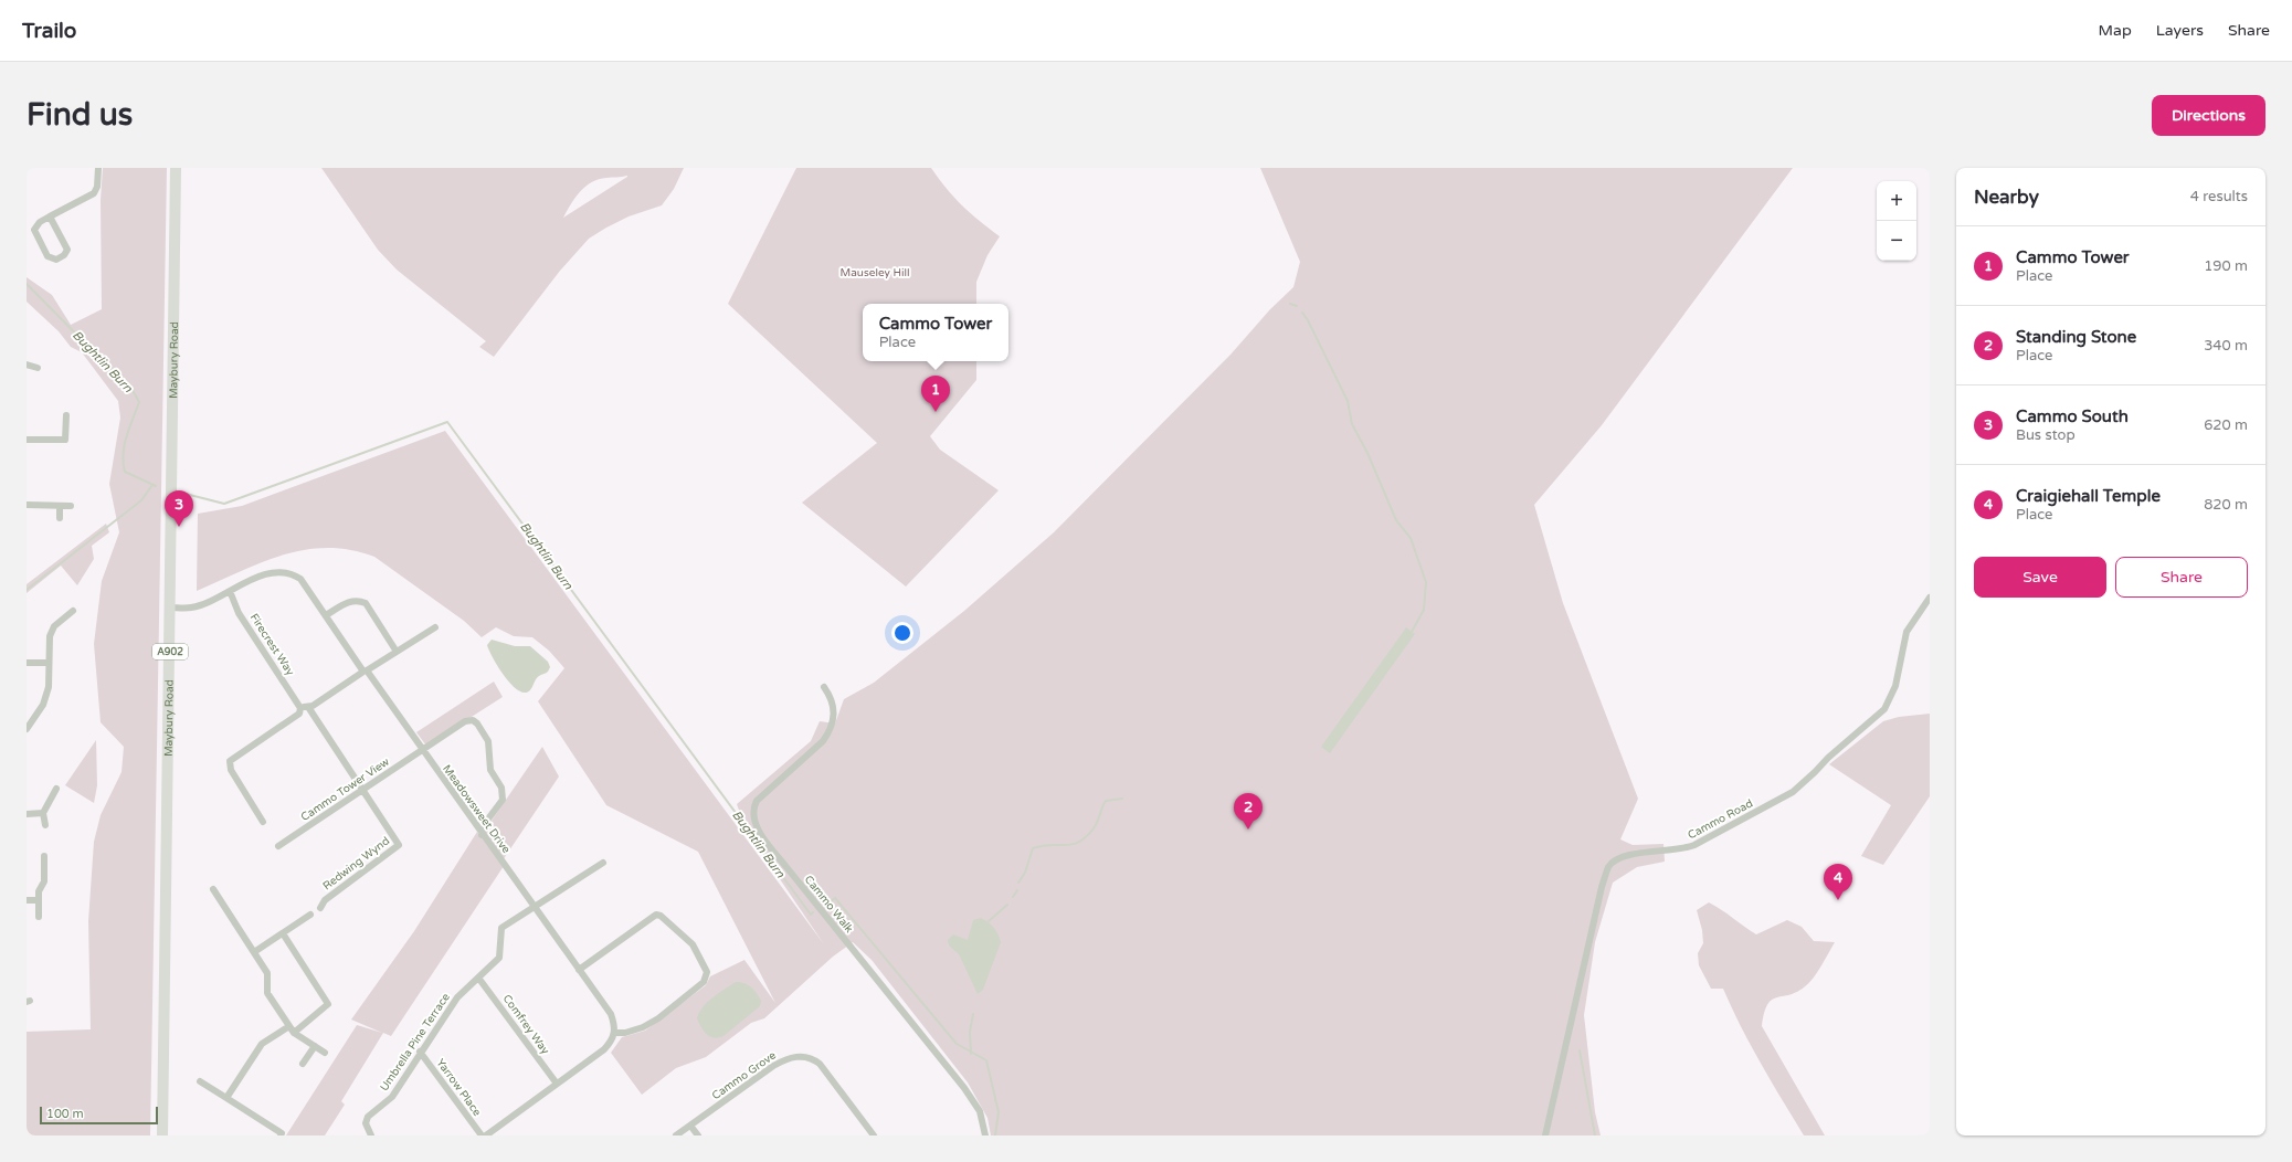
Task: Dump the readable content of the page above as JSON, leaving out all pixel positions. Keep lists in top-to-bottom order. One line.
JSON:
{"streets":{"main road":["Maybury Road","A902"],"street":["Firecrest Way","Cammo Tower View","Meadowsweet Drive","Cammo Road","Redwing Wynd","Cammo Walk","Comfrey Way","Umbrella Pine Terrace","Cammo Grove","Yarrow Place"]},"crossings":[["Maybury Road","Meadowsweet Drive"],["Firecrest Way","Meadowsweet Drive"],["Cammo Tower View","Meadowsweet Drive"],["Cammo Tower View","Redwing Wynd"],["Meadowsweet Drive","Umbrella Pine Terrace"],["Comfrey Way","Umbrella Pine Terrace"],["Umbrella Pine Terrace","Yarrow Place"]],"water":["Bughtlin Burn"],"parks":["Mauseley Hill"],"scale_bar":"100 m","page":{"header":"Trailo","nav":["Map","Layers","Share"],"buttons":["Directions",["Save","Share"]],"title":"Find us","heading":["Nearby","4 results"],"map_buttons":["+","−"],"list":[{"mark":"1","name":"Cammo Tower","note":"Place","value":"190 m"},{"mark":"2","name":"Standing Stone","note":"Place","value":"340 m"},{"mark":"3","name":"Cammo South","note":"Bus stop","value":"620 m"},{"mark":"4","name":"Craigiehall Temple","note":"Place","value":"820 m"}],"popup":["Cammo Tower","Place"],"pins":["1","3","2","4"],"scale":"100 m"}}
